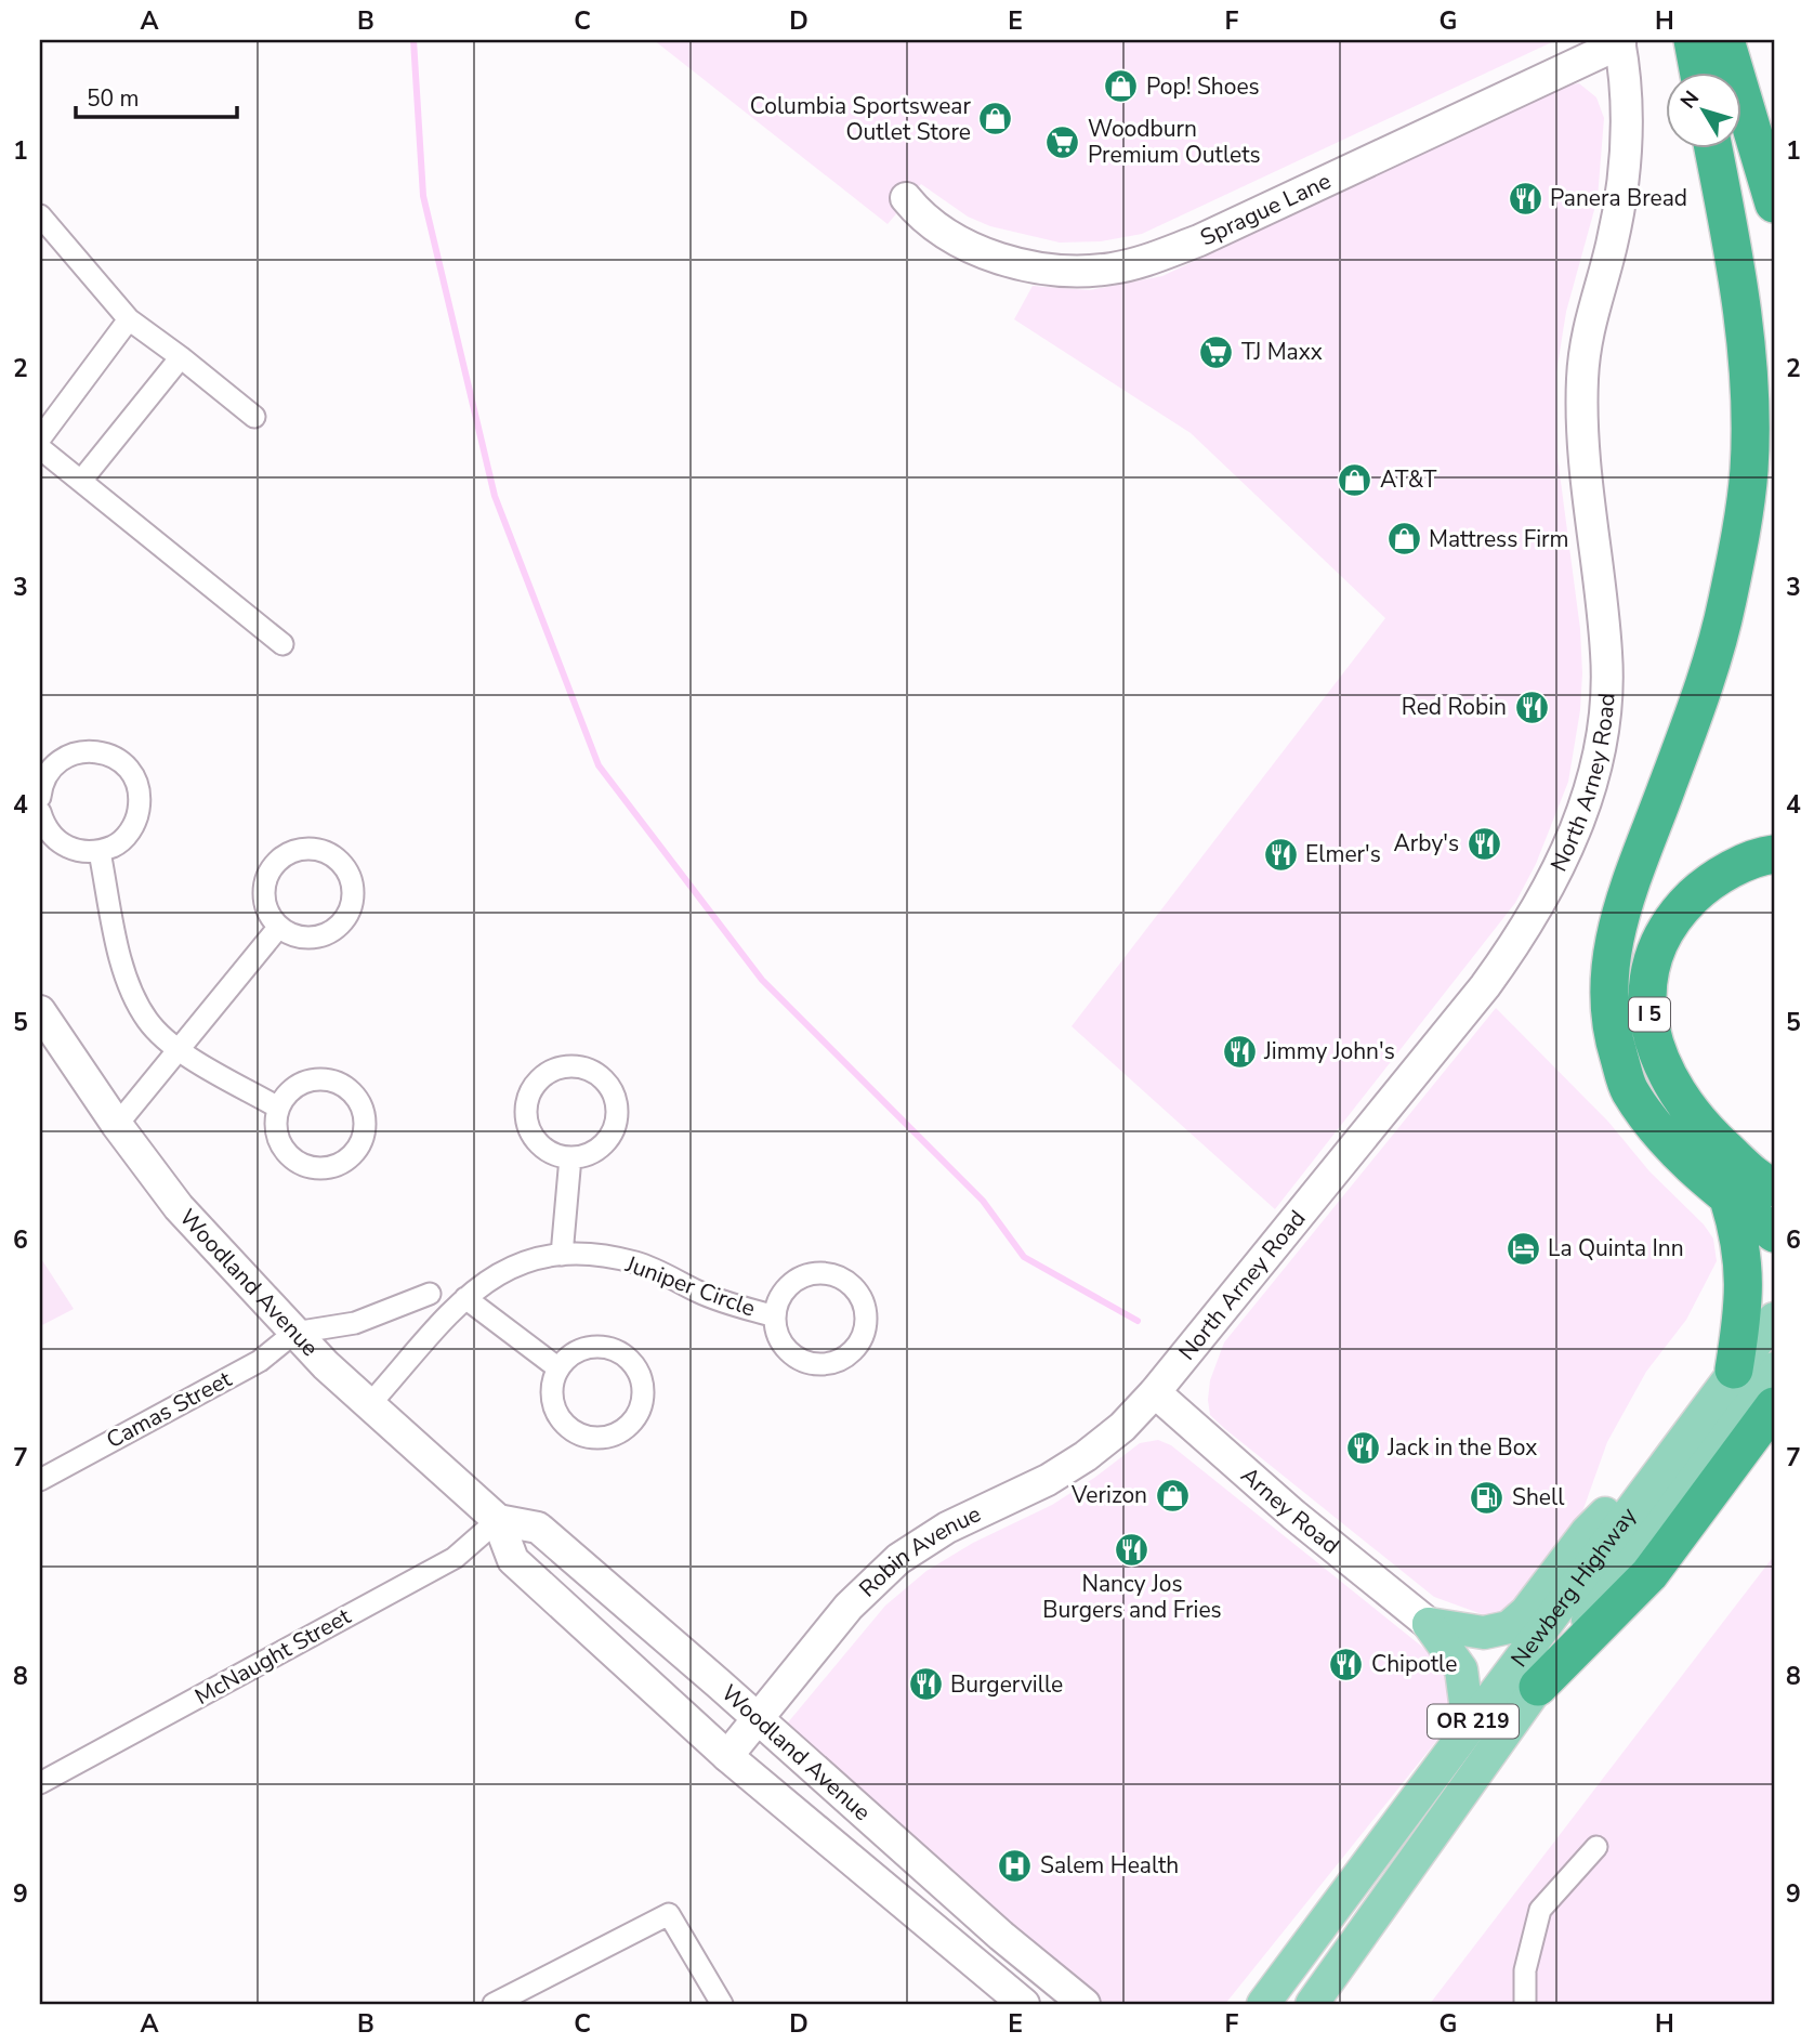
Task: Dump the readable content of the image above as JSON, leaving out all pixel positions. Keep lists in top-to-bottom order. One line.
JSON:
{"streets":{"highway":["I 5"],"main road":["Sprague Lane","North Arney Road","Woodland Avenue","Arney Road","Robin Avenue","Newberg Highway","OR 219"],"street":["Juniper Circle","Camas Street","McNaught Street"]},"crossings":[["Sprague Lane","North Arney Road"],["North Arney Road","Arney Road"],["North Arney Road","Robin Avenue"],["Woodland Avenue","Juniper Circle"],["Woodland Avenue","Camas Street"],["Woodland Avenue","Robin Avenue"],["Woodland Avenue","McNaught Street"],["Arney Road","Robin Avenue"]],"places":{"shop":["Pop! Shoes","Columbia Sportswear Outlet Store","AT&T","Mattress Firm","Verizon"],"supermarket":["Woodburn Premium Outlets","TJ Maxx"],"restaurant":["Panera Bread","Red Robin","Arby's","Elmer's","Jimmy John's","Jack in the Box","Nancy Jos Burgers and Fries","Chipotle","Burgerville"],"hotel":["La Quinta Inn"],"fuel station":["Shell"],"hospital":["Salem Health"]},"scale_bar":"50 m","north":"top left","grid":{"columns":["A","B","C","D","E","F","G","H"],"rows":["1","2","3","4","5","6","7","8","9"]}}
